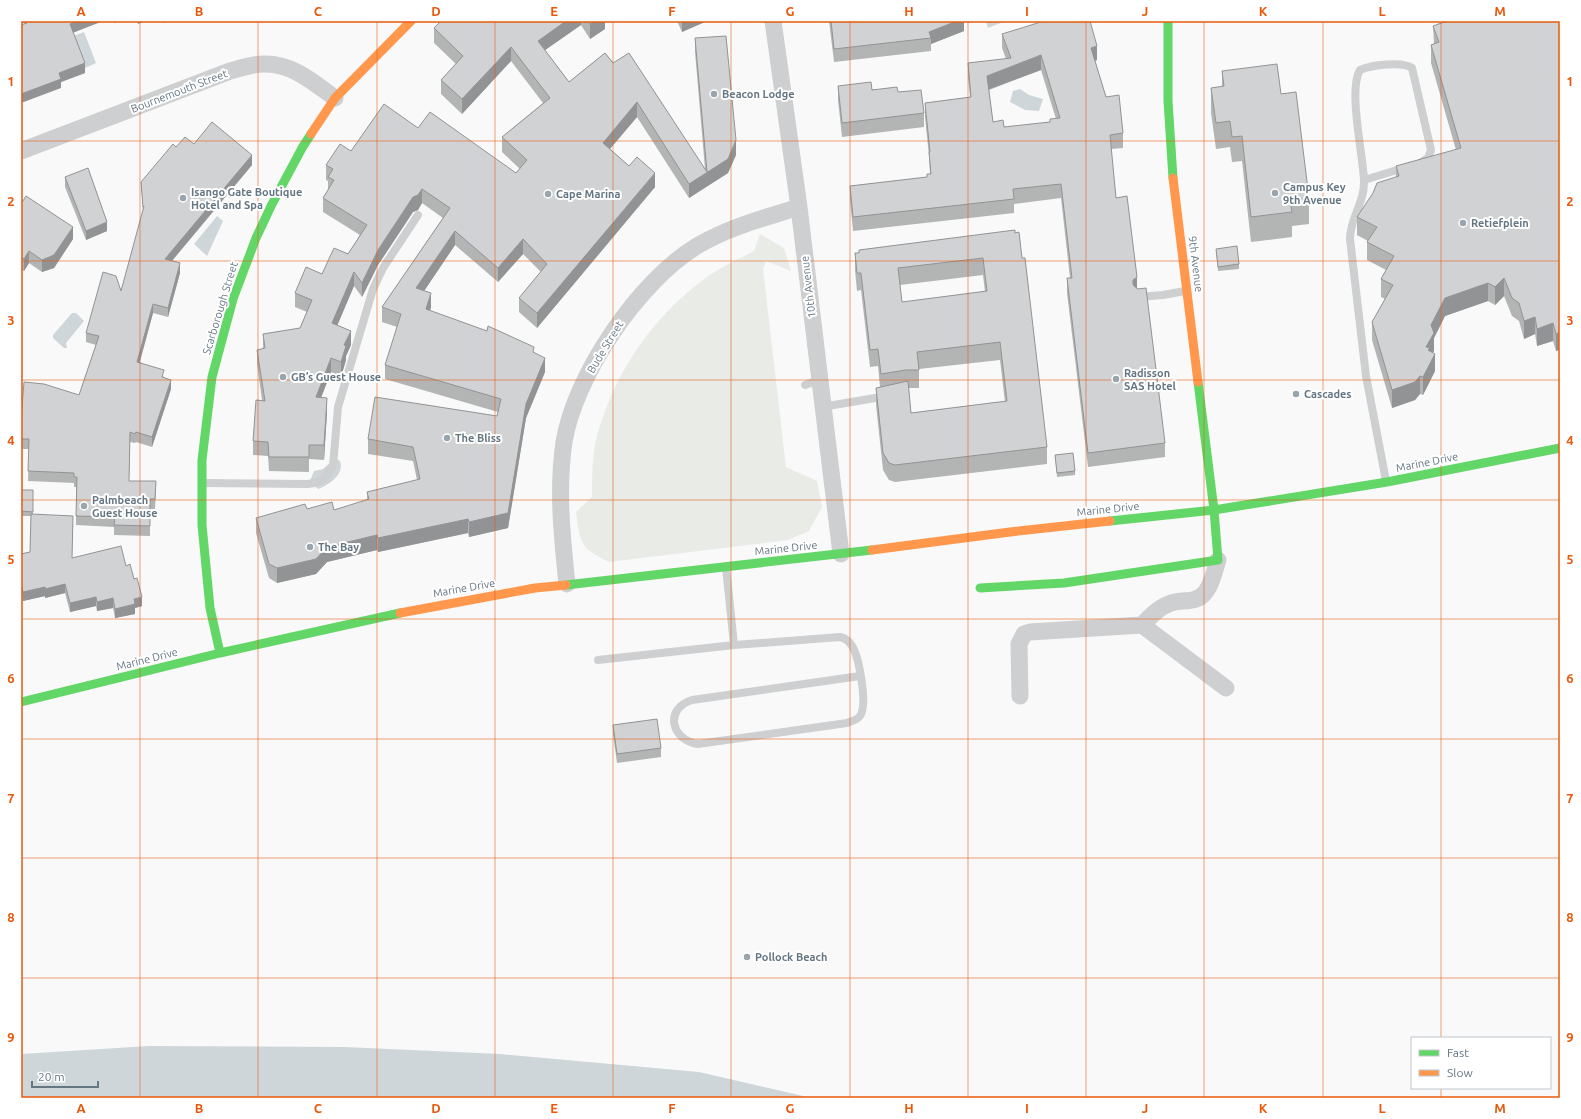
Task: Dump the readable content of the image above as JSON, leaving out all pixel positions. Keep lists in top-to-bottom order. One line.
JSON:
{"streets":{"main road":["9th Avenue","Scarborough Street","Marine Drive"],"street":["Bournemouth Street","10th Avenue","Bude Street"]},"crossings":[["Bournemouth Street","Scarborough Street"],["9th Avenue","Marine Drive"],["10th Avenue","Bude Street"],["10th Avenue","Marine Drive"],["Scarborough Street","Marine Drive"],["Bude Street","Marine Drive"]],"places":["Beacon Lodge","Campus Key 9th Avenue","Cape Marina","Isango Gate Boutique Hotel and Spa","Retiefplein","GB’s Guest House","Radisson SAS Hotel","Cascades","The Bliss","Palmbeach Guest House","The Bay","Pollock Beach"],"legend":["Fast","Slow"],"scale_bar":"20 m","grid":{"columns":["A","B","C","D","E","F","G","H","I","J","K","L","M"],"rows":["1","2","3","4","5","6","7","8","9"]}}
